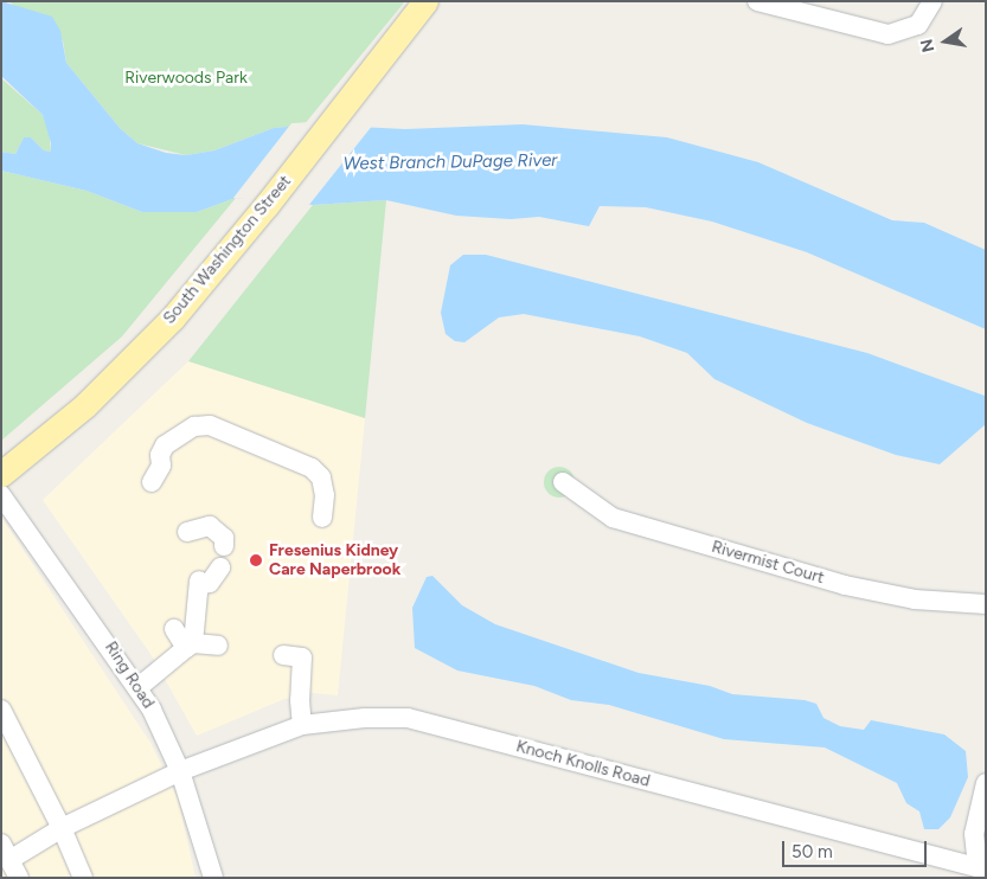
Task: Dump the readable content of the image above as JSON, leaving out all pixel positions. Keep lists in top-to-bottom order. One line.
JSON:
{"streets":{"main road":["South Washington Street"],"street":["Rivermist Court","Ring Road","Knoch Knolls Road"]},"crossings":[["Ring Road","Knoch Knolls Road"]],"water":["West Branch DuPage River"],"parks":["Riverwoods Park"],"places":["Fresenius Kidney Care Naperbrook"],"scale_bar":"50 m","north":"left"}
